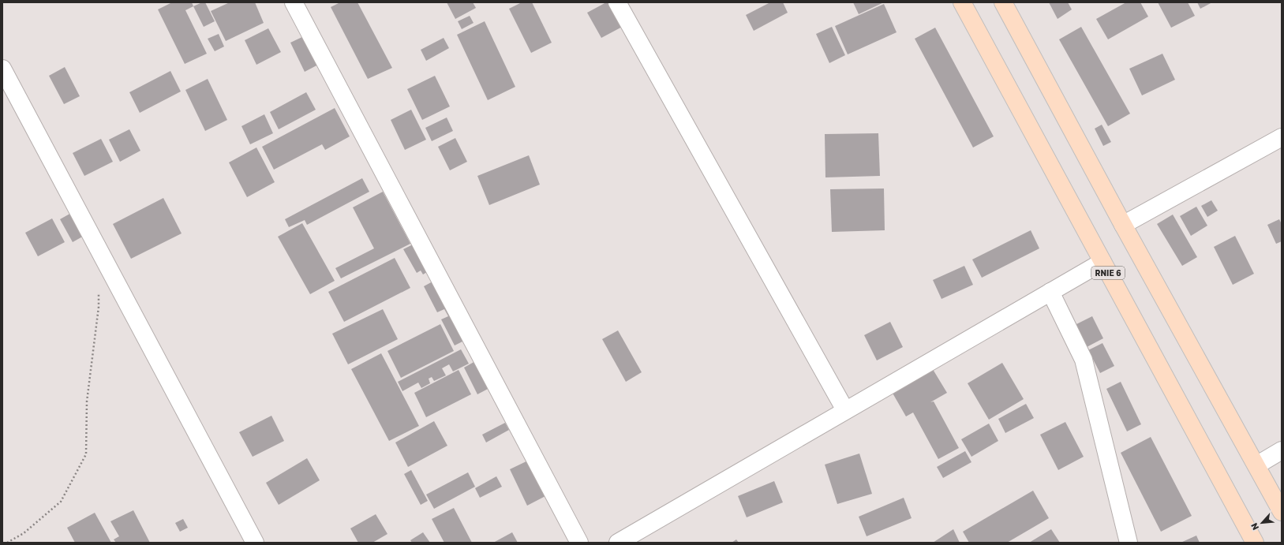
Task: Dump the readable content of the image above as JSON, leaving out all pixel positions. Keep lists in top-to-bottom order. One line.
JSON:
{"streets":{"main road":["RNIE 6"]},"north":"bottom left"}
